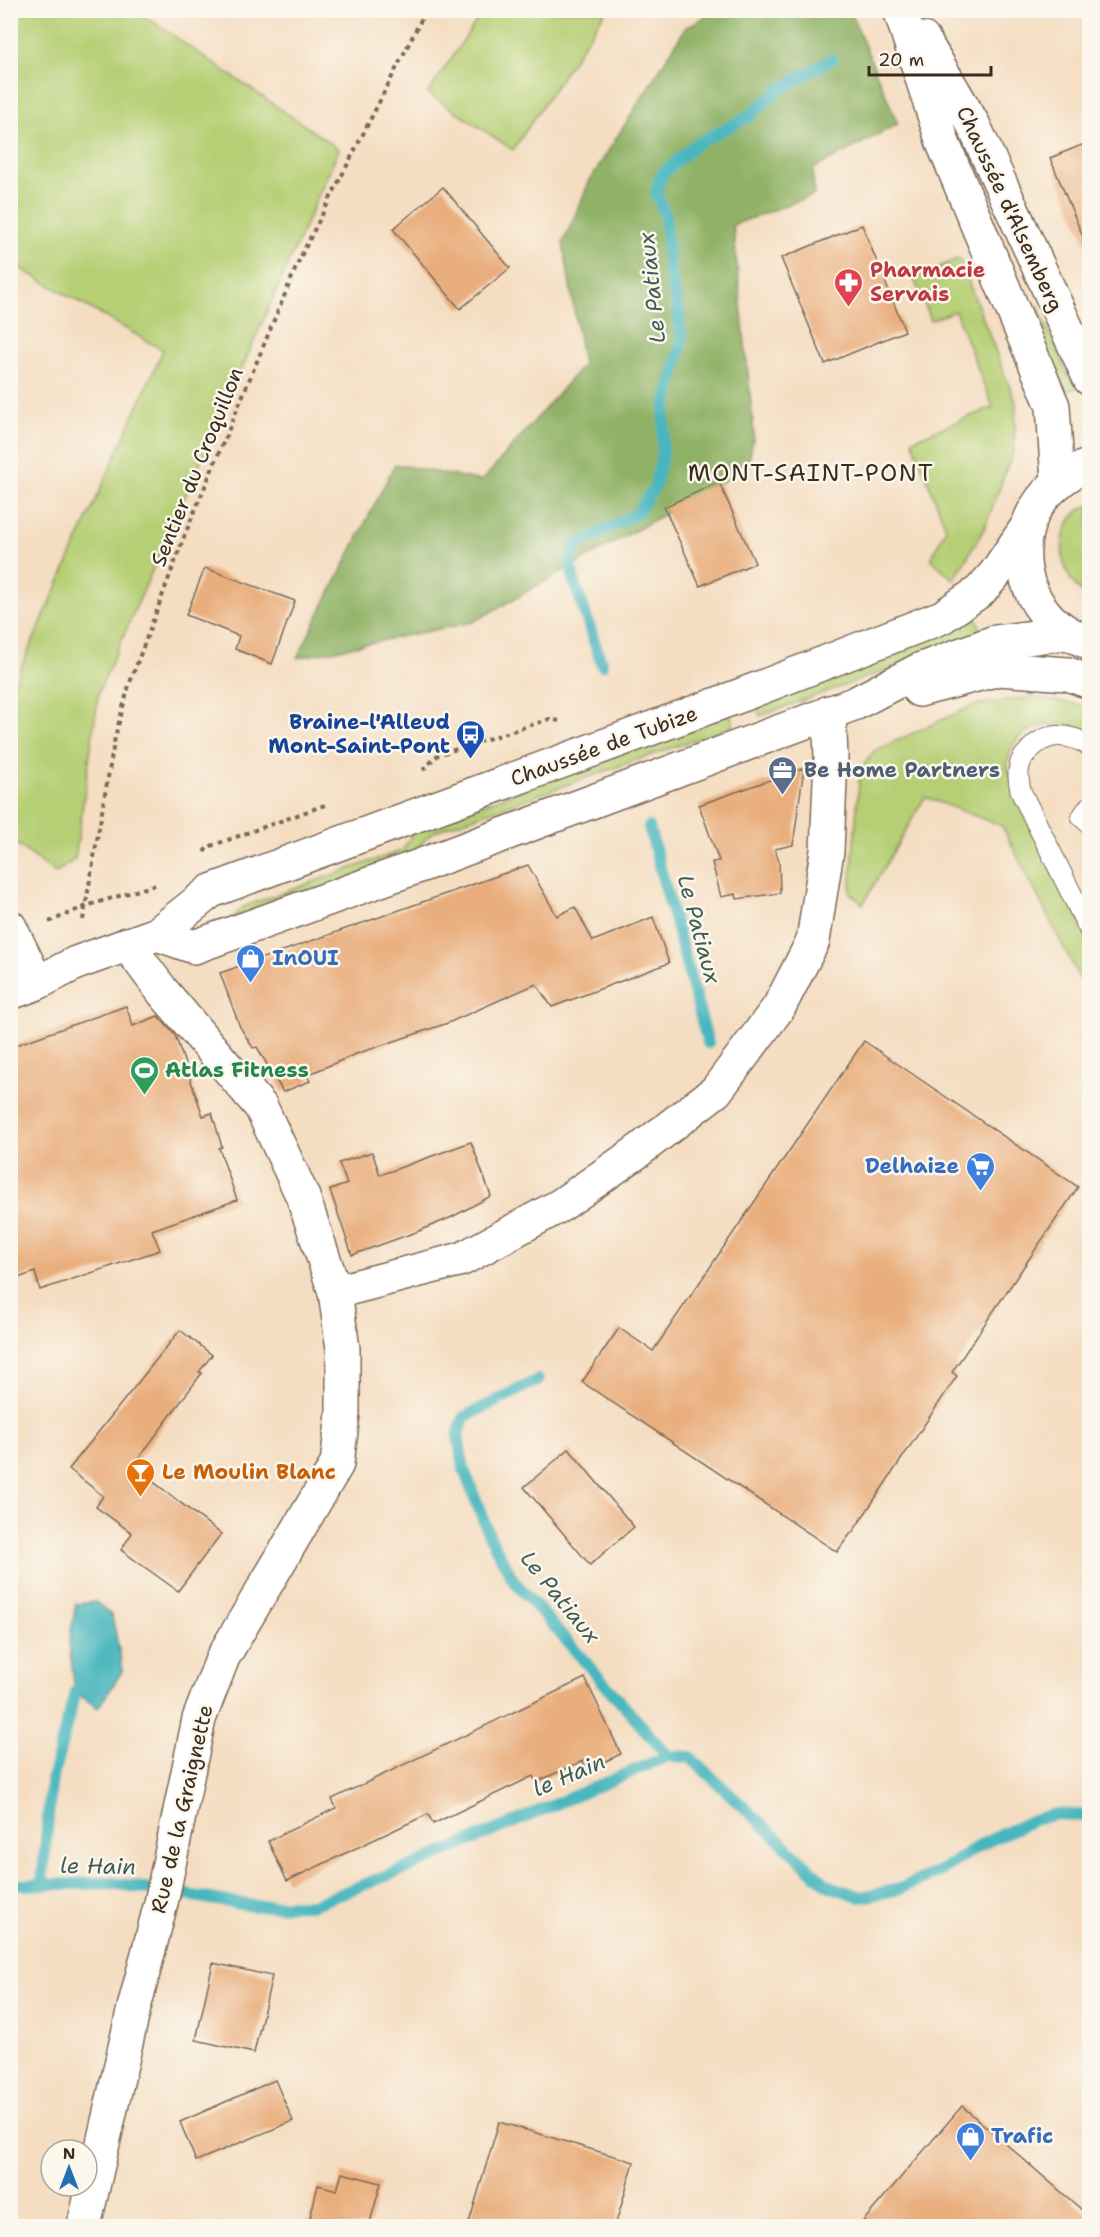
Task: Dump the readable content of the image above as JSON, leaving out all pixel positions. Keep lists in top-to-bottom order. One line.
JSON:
{"streets":{"main road":["Chaussée d'Alsemberg","Chaussée de Tubize","Rue de la Graignette"],"path":["Sentier du Croquillon"]},"crossings":[["Sentier du Croquillon","Chaussée de Tubize"],["Chaussée de Tubize","Rue de la Graignette"]],"districts":["MONT-SAINT-PONT"],"water":["Le Patiaux","le Hain"],"places":{"pharmacy":["Pharmacie Servais"],"bus stop":["Braine-l'Alleud Mont-Saint-Pont"],"office":["Be Home Partners"],"shop":["InOUI","Trafic"],"sports":["Atlas Fitness"],"supermarket":["Delhaize"],"bar":["Le Moulin Blanc"]},"scale_bar":"20 m","north":"top"}
